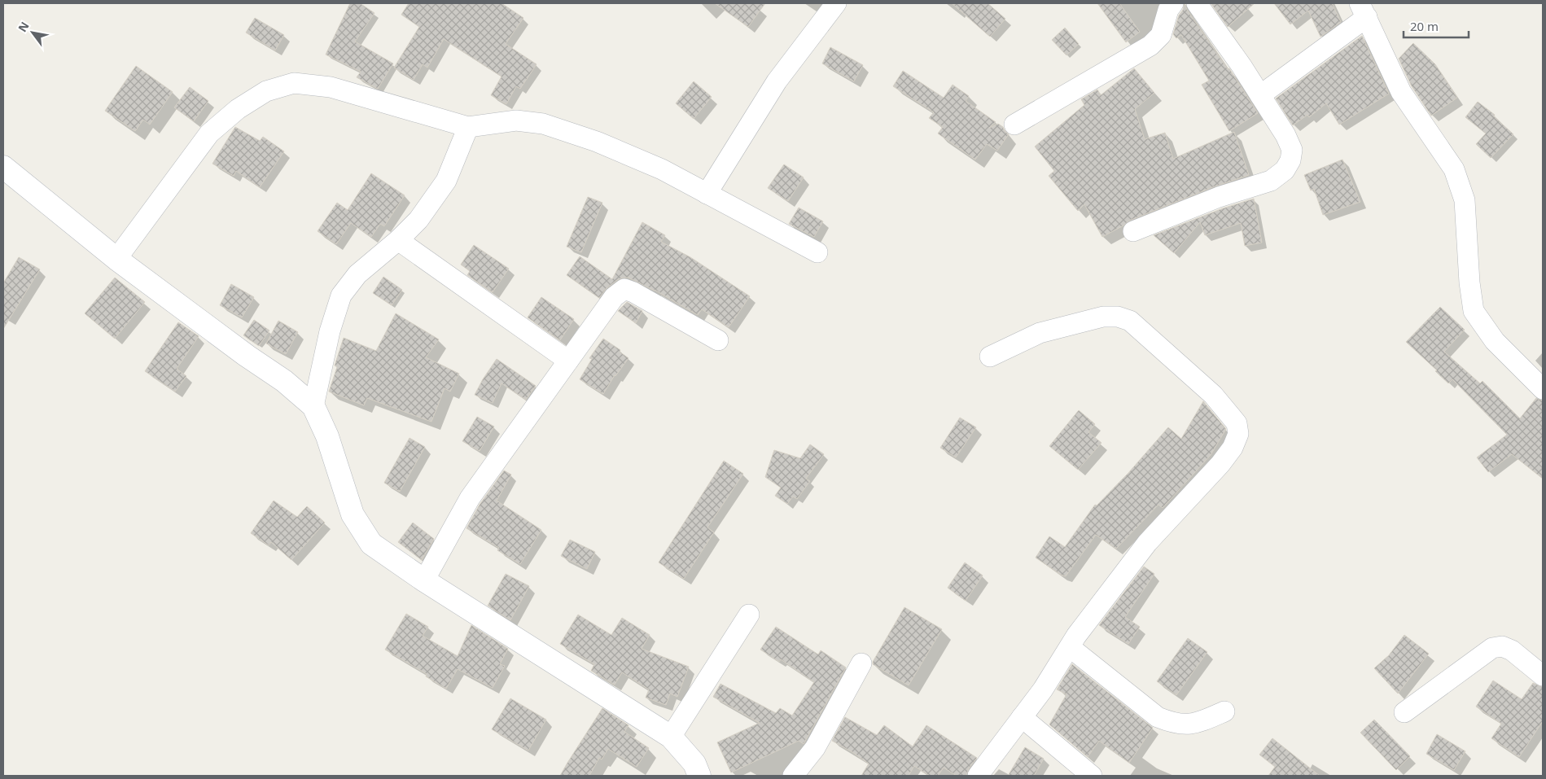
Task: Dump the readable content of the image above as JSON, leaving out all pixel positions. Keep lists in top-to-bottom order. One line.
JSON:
{"scale_bar":"20 m","north":"top left"}
